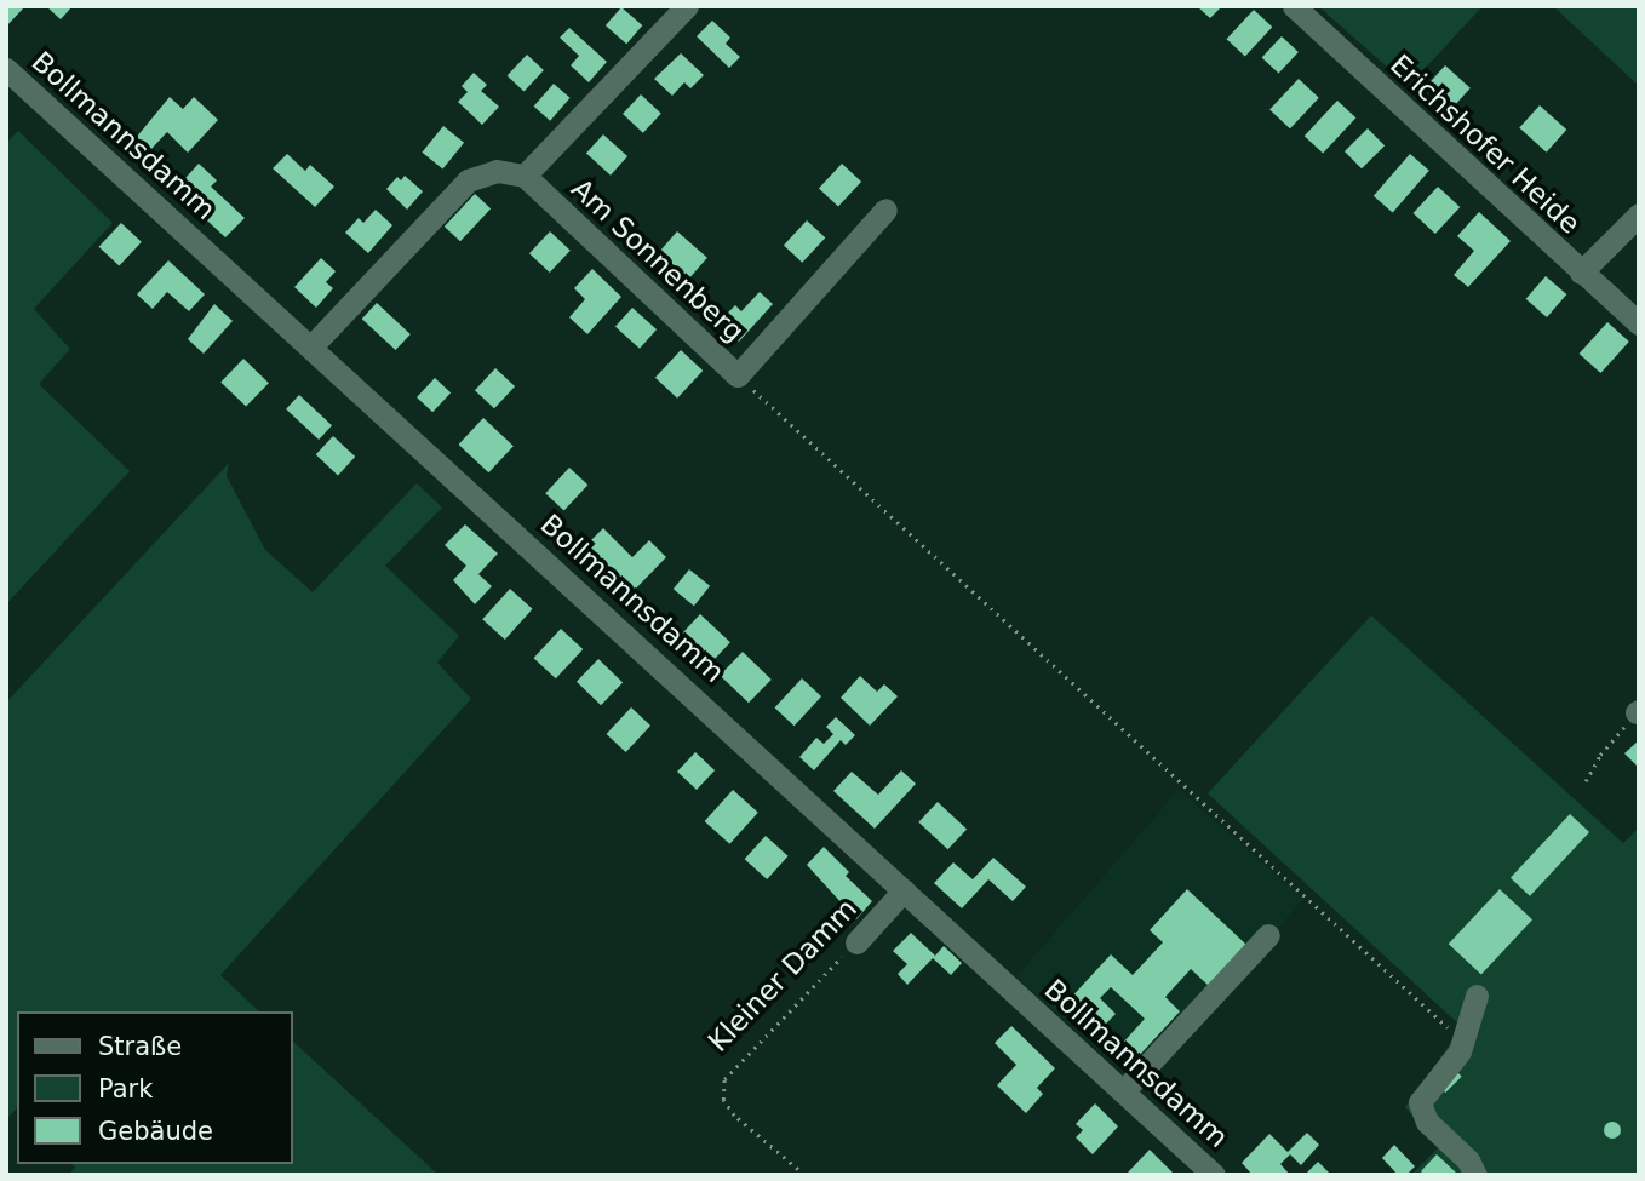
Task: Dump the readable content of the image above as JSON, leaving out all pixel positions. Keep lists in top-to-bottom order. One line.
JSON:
{"streets":{"street":["Bollmannsdamm","Erichshofer Heide","Am Sonnenberg","Kleiner Damm"]},"crossings":[["Bollmannsdamm","Kleiner Damm"]],"legend":["Straße","Park","Gebäude"]}
